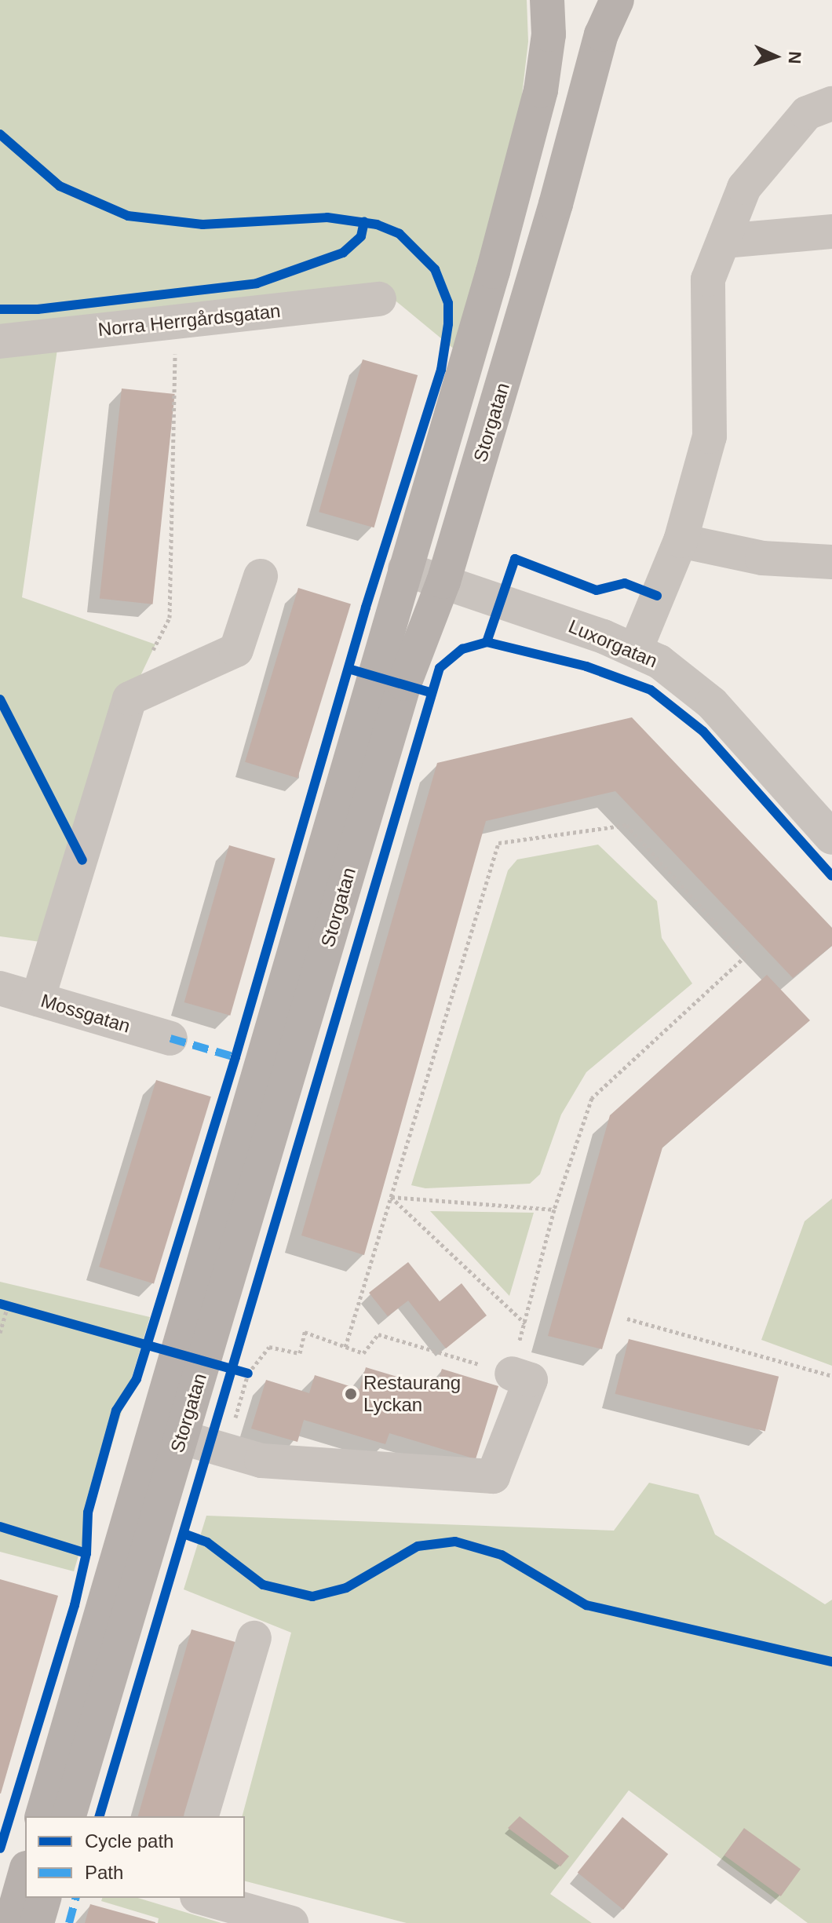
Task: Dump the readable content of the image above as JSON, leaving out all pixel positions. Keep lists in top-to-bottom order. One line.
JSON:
{"streets":{"main road":["Storgatan"],"street":["Norra Herrgårdsgatan","Luxorgatan","Mossgatan"]},"crossings":[["Storgatan","Luxorgatan"]],"places":["Restaurang Lyckan"],"legend":["Cycle path","Path"],"north":"right"}
